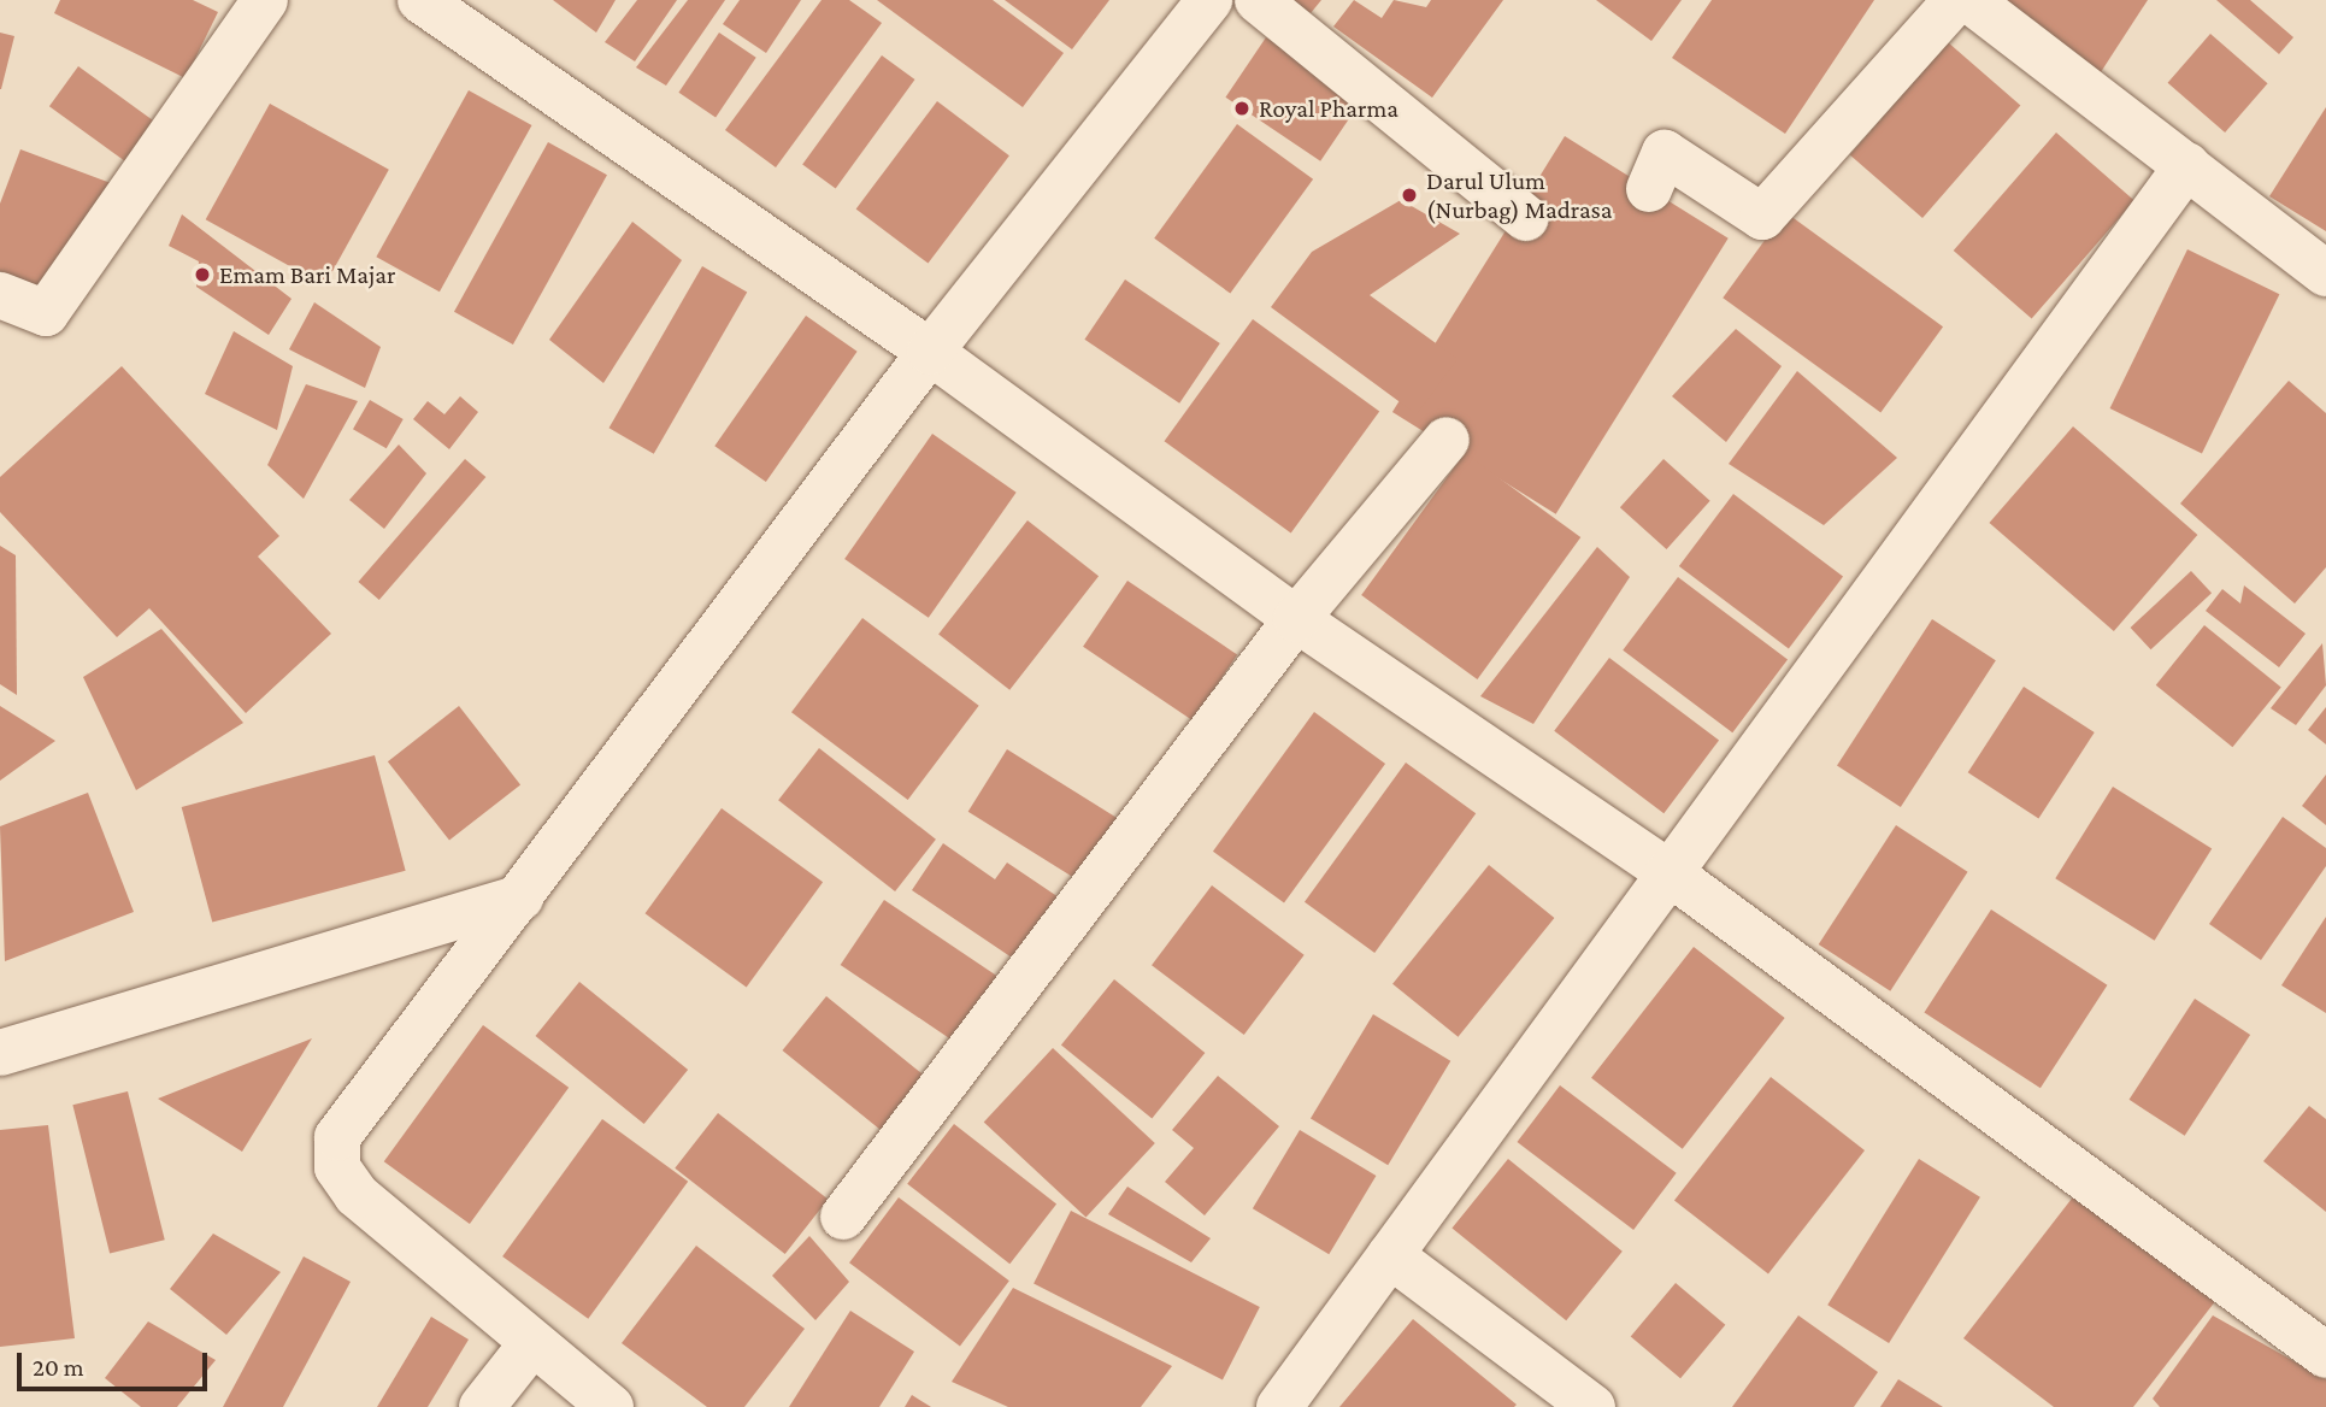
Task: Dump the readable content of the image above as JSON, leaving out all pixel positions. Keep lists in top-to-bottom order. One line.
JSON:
{"places":["Royal Pharma","Darul Ulum (Nurbag) Madrasa","Emam Bari Majar"],"scale_bar":"20 m"}
